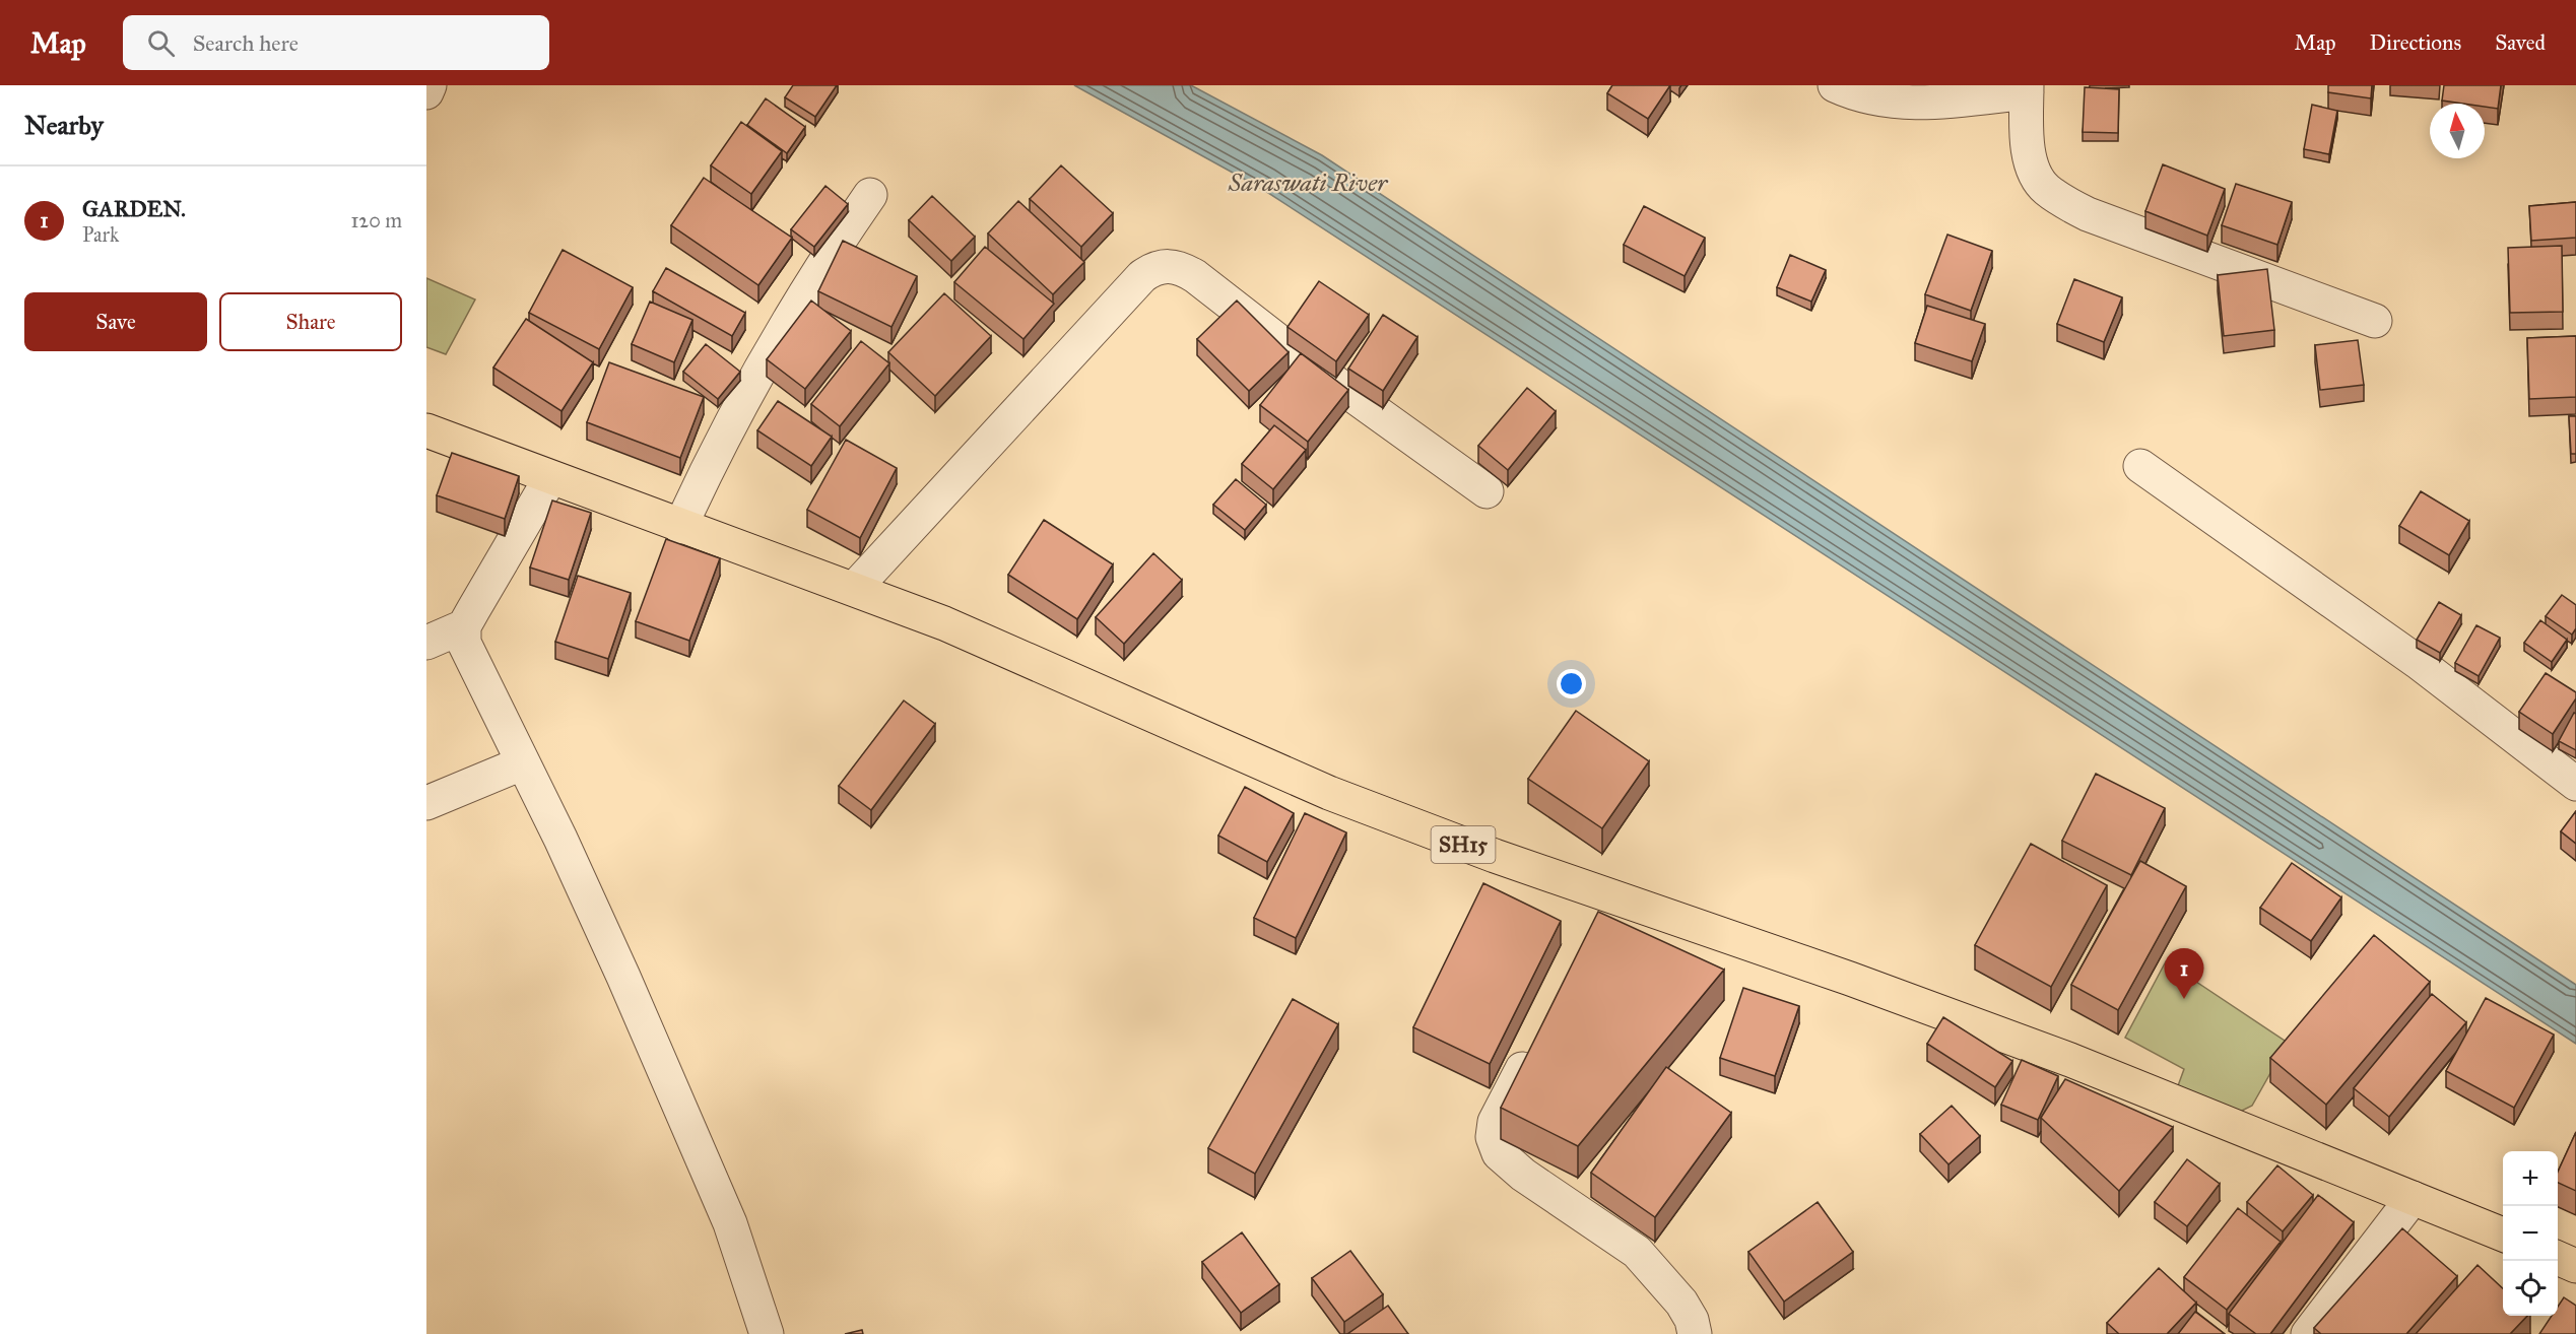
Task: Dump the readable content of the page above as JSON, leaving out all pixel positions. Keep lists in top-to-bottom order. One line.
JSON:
{"streets":{"main road":["SH15"]},"water":["Saraswati River"],"north":"top","page":{"header":"Map","search":"Search here","nav":["Map","Directions","Saved"],"heading":"Nearby","list":[{"mark":"1","name":"GARDEN.","note":"Park","value":"120 m"}],"buttons":["Save","Share"],"pins":"1","map_buttons":["+","−"]}}
